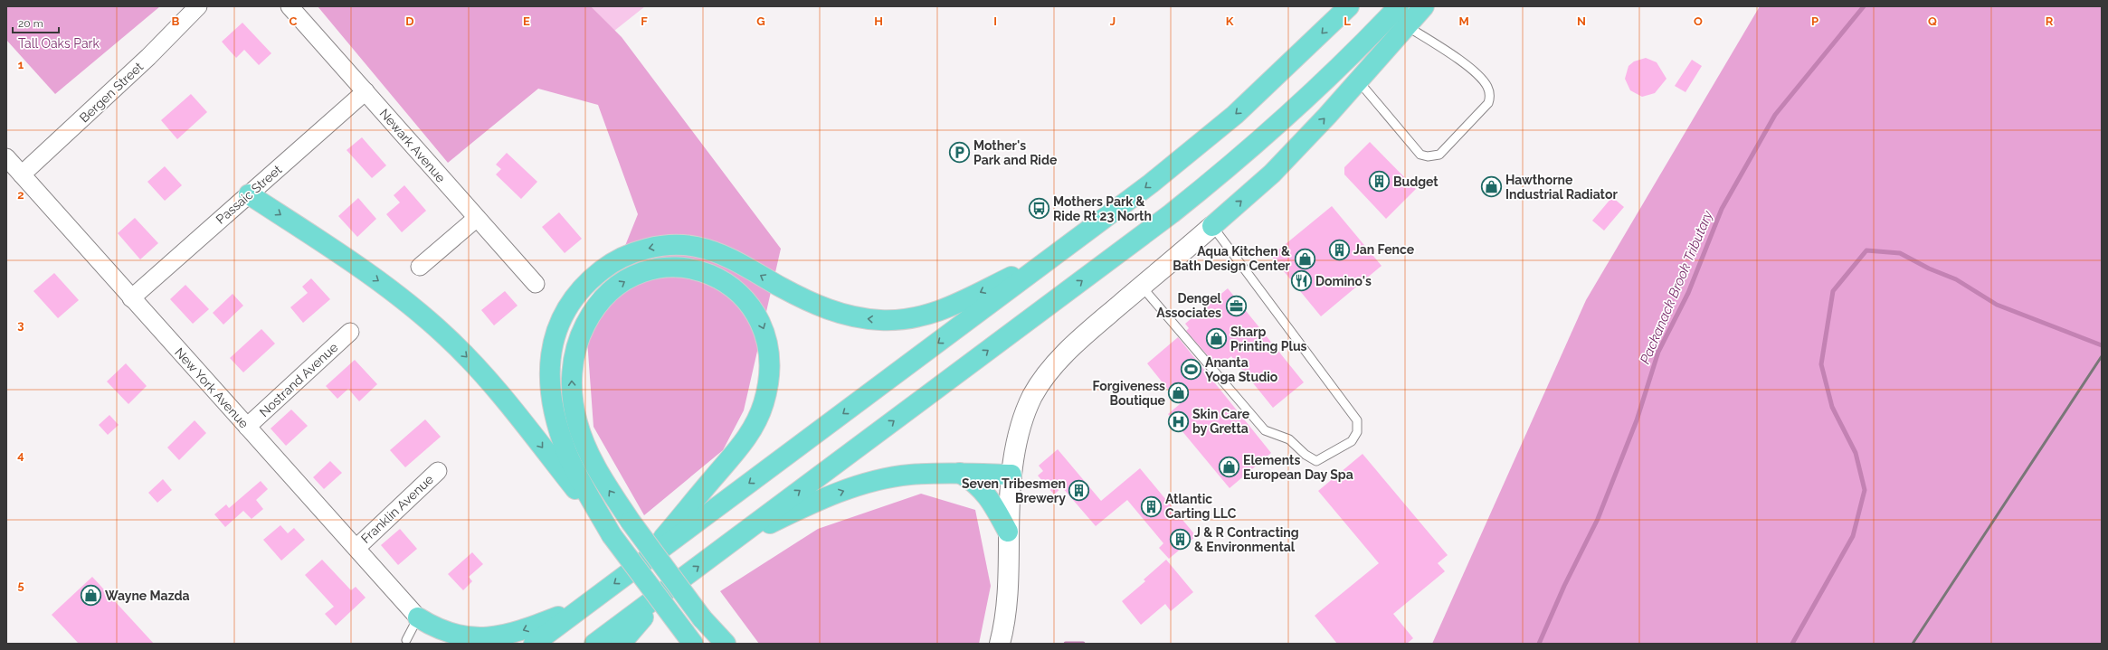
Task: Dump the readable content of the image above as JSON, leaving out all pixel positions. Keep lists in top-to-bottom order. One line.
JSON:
{"streets":{"street":["Bergen Street","Newark Avenue","Passaic Street","Nostrand Avenue","New York Avenue","Franklin Avenue"]},"crossings":[["Bergen Street","New York Avenue"],["Newark Avenue","Passaic Street"],["Passaic Street","New York Avenue"],["Nostrand Avenue","New York Avenue"],["New York Avenue","Franklin Avenue"]],"water":["Packanack Brook Tributary"],"parks":["Tall Oaks Park"],"places":{"parking":["Mother's Park and Ride"],"building":["Budget","Jan Fence","Seven Tribesmen Brewery","Atlantic Carting LLC","J & R Contracting & Environmental"],"shop":["Hawthorne Industrial Radiator","Aqua Kitchen & Bath Design Center","Sharp Printing Plus","Forgiveness Boutique","Elements European Day Spa","Wayne Mazda"],"bus stop":["Mothers Park & Ride Rt 23 North"],"restaurant":["Domino's"],"office":["Dengel Associates"],"sports":["Ananta Yoga Studio"],"hospital":["Skin Care by Gretta"]},"scale_bar":"20 m","grid":{"columns":["B","C","D","E","F","G","H","I","J","K","L","M","N","O","P","Q","R"],"rows":["1","2","3","4","5"]}}
